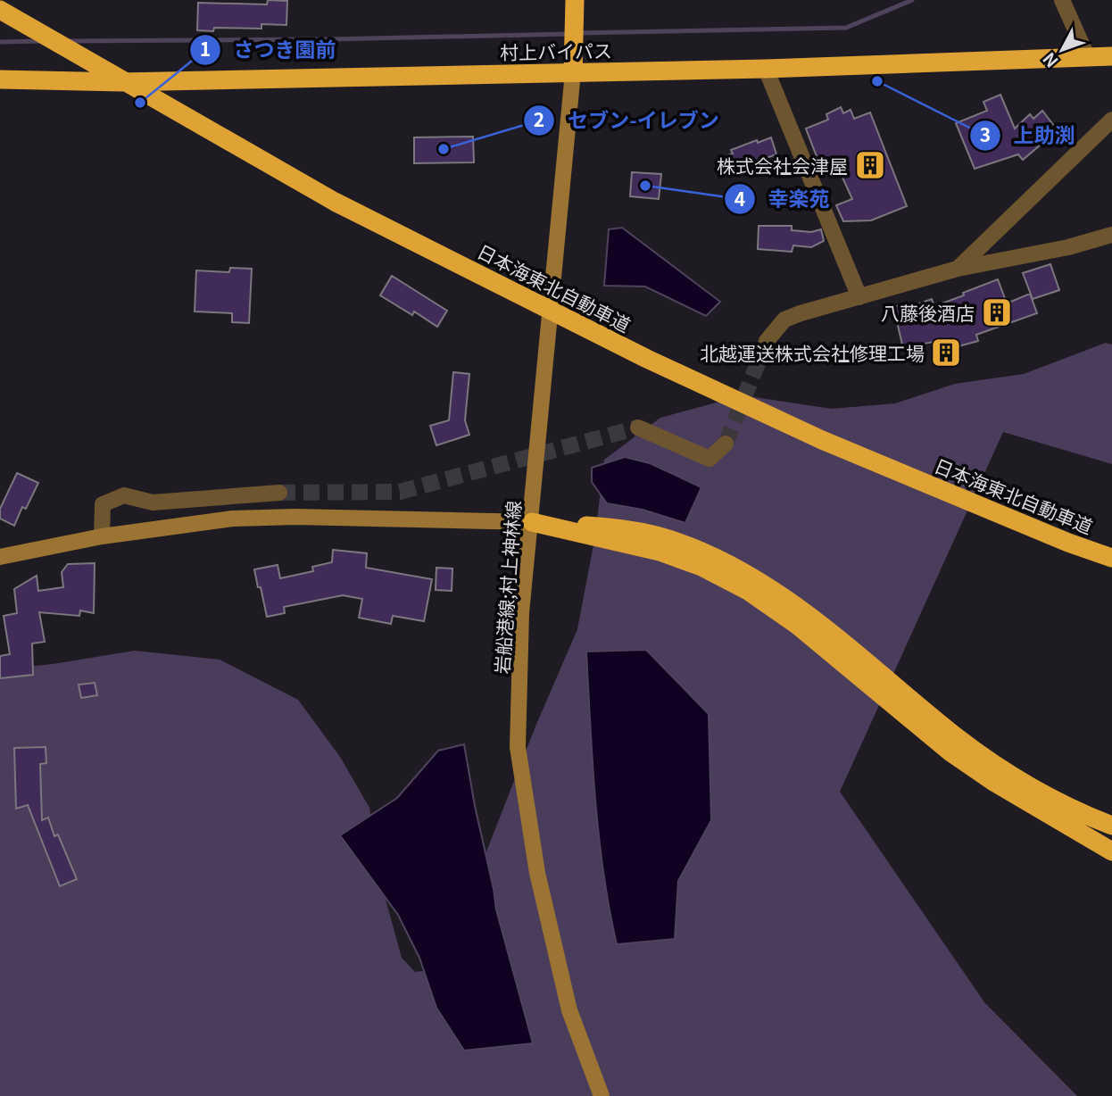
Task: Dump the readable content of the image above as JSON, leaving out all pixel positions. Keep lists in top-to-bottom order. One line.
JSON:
{"streets":{"highway":["村上バイパス","日本海東北自動車道"],"main road":["岩船港線;村上神林線"]},"crossings":[["村上バイパス","岩船港線;村上神林線"]],"places":{"other":["上助渕","さつき園前","セブン-イレブン","幸楽苑"],"building":["株式会社会津屋","八藤後酒店","北越運送株式会社修理工場"]},"north":"bottom left"}
